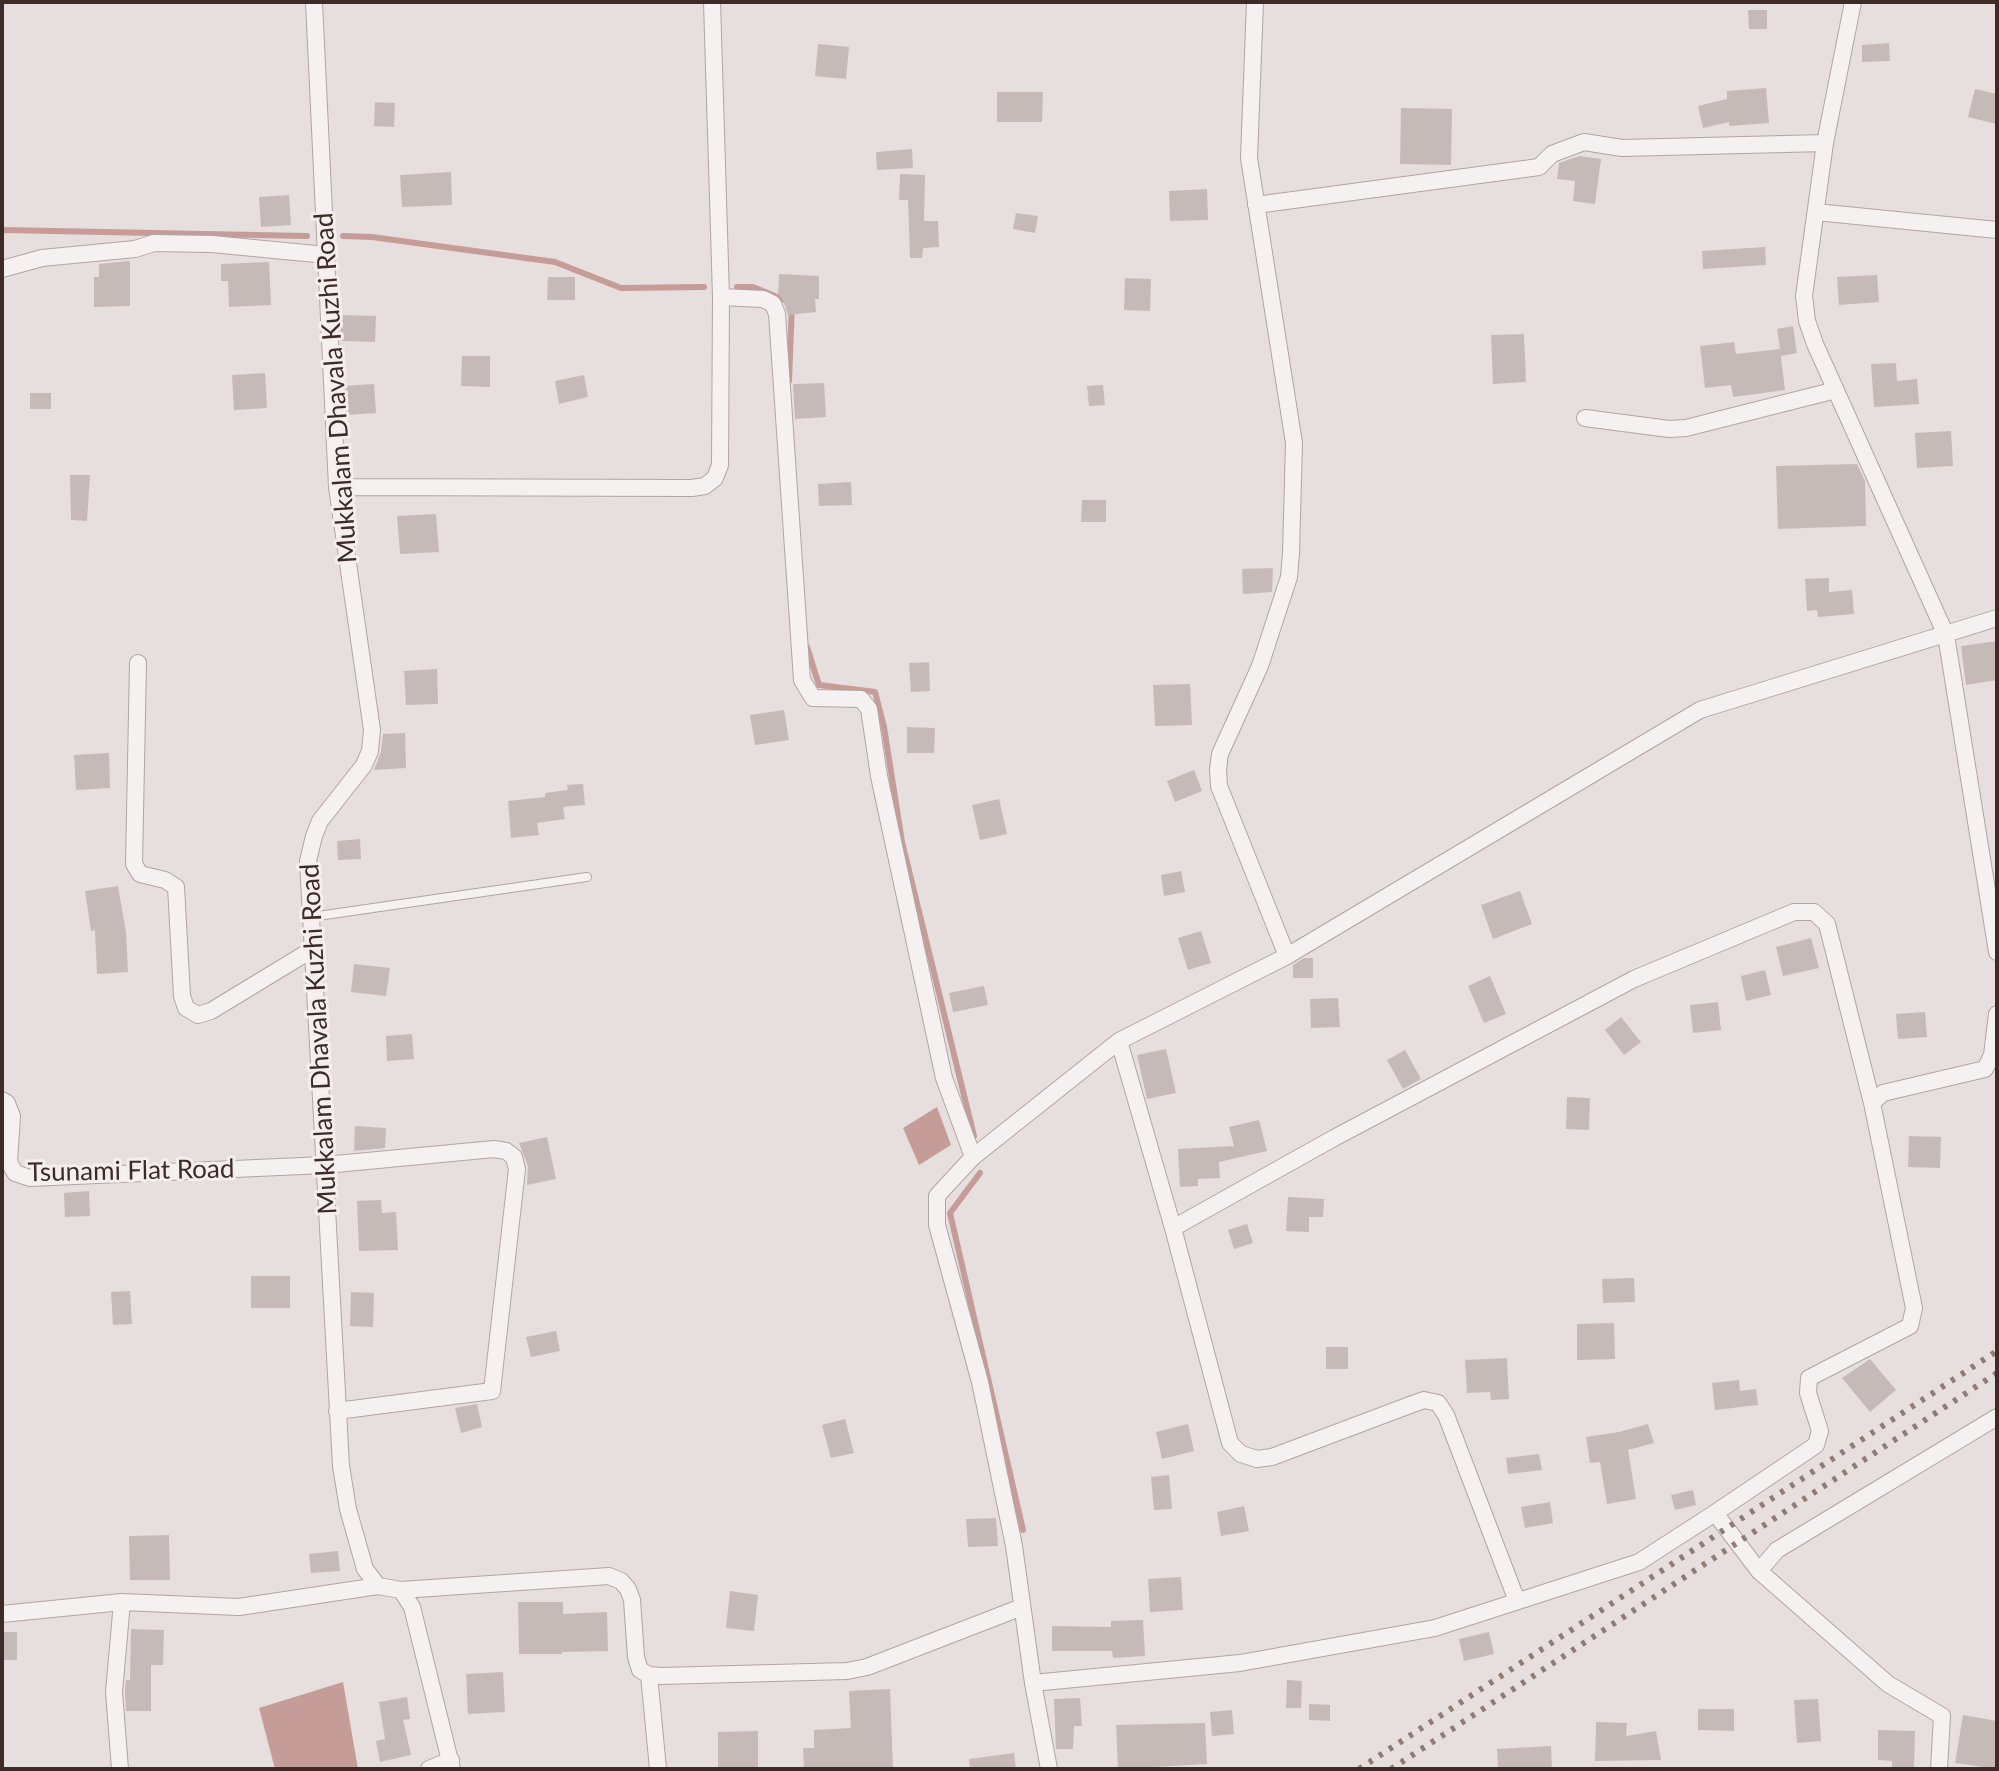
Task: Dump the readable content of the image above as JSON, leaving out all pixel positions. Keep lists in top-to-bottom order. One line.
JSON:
{"streets":{"street":["Mukkalam Dhavala Kuzhi Road","Tsunami Flat Road"]},"crossings":[["Mukkalam Dhavala Kuzhi Road","Tsunami Flat Road"]]}
